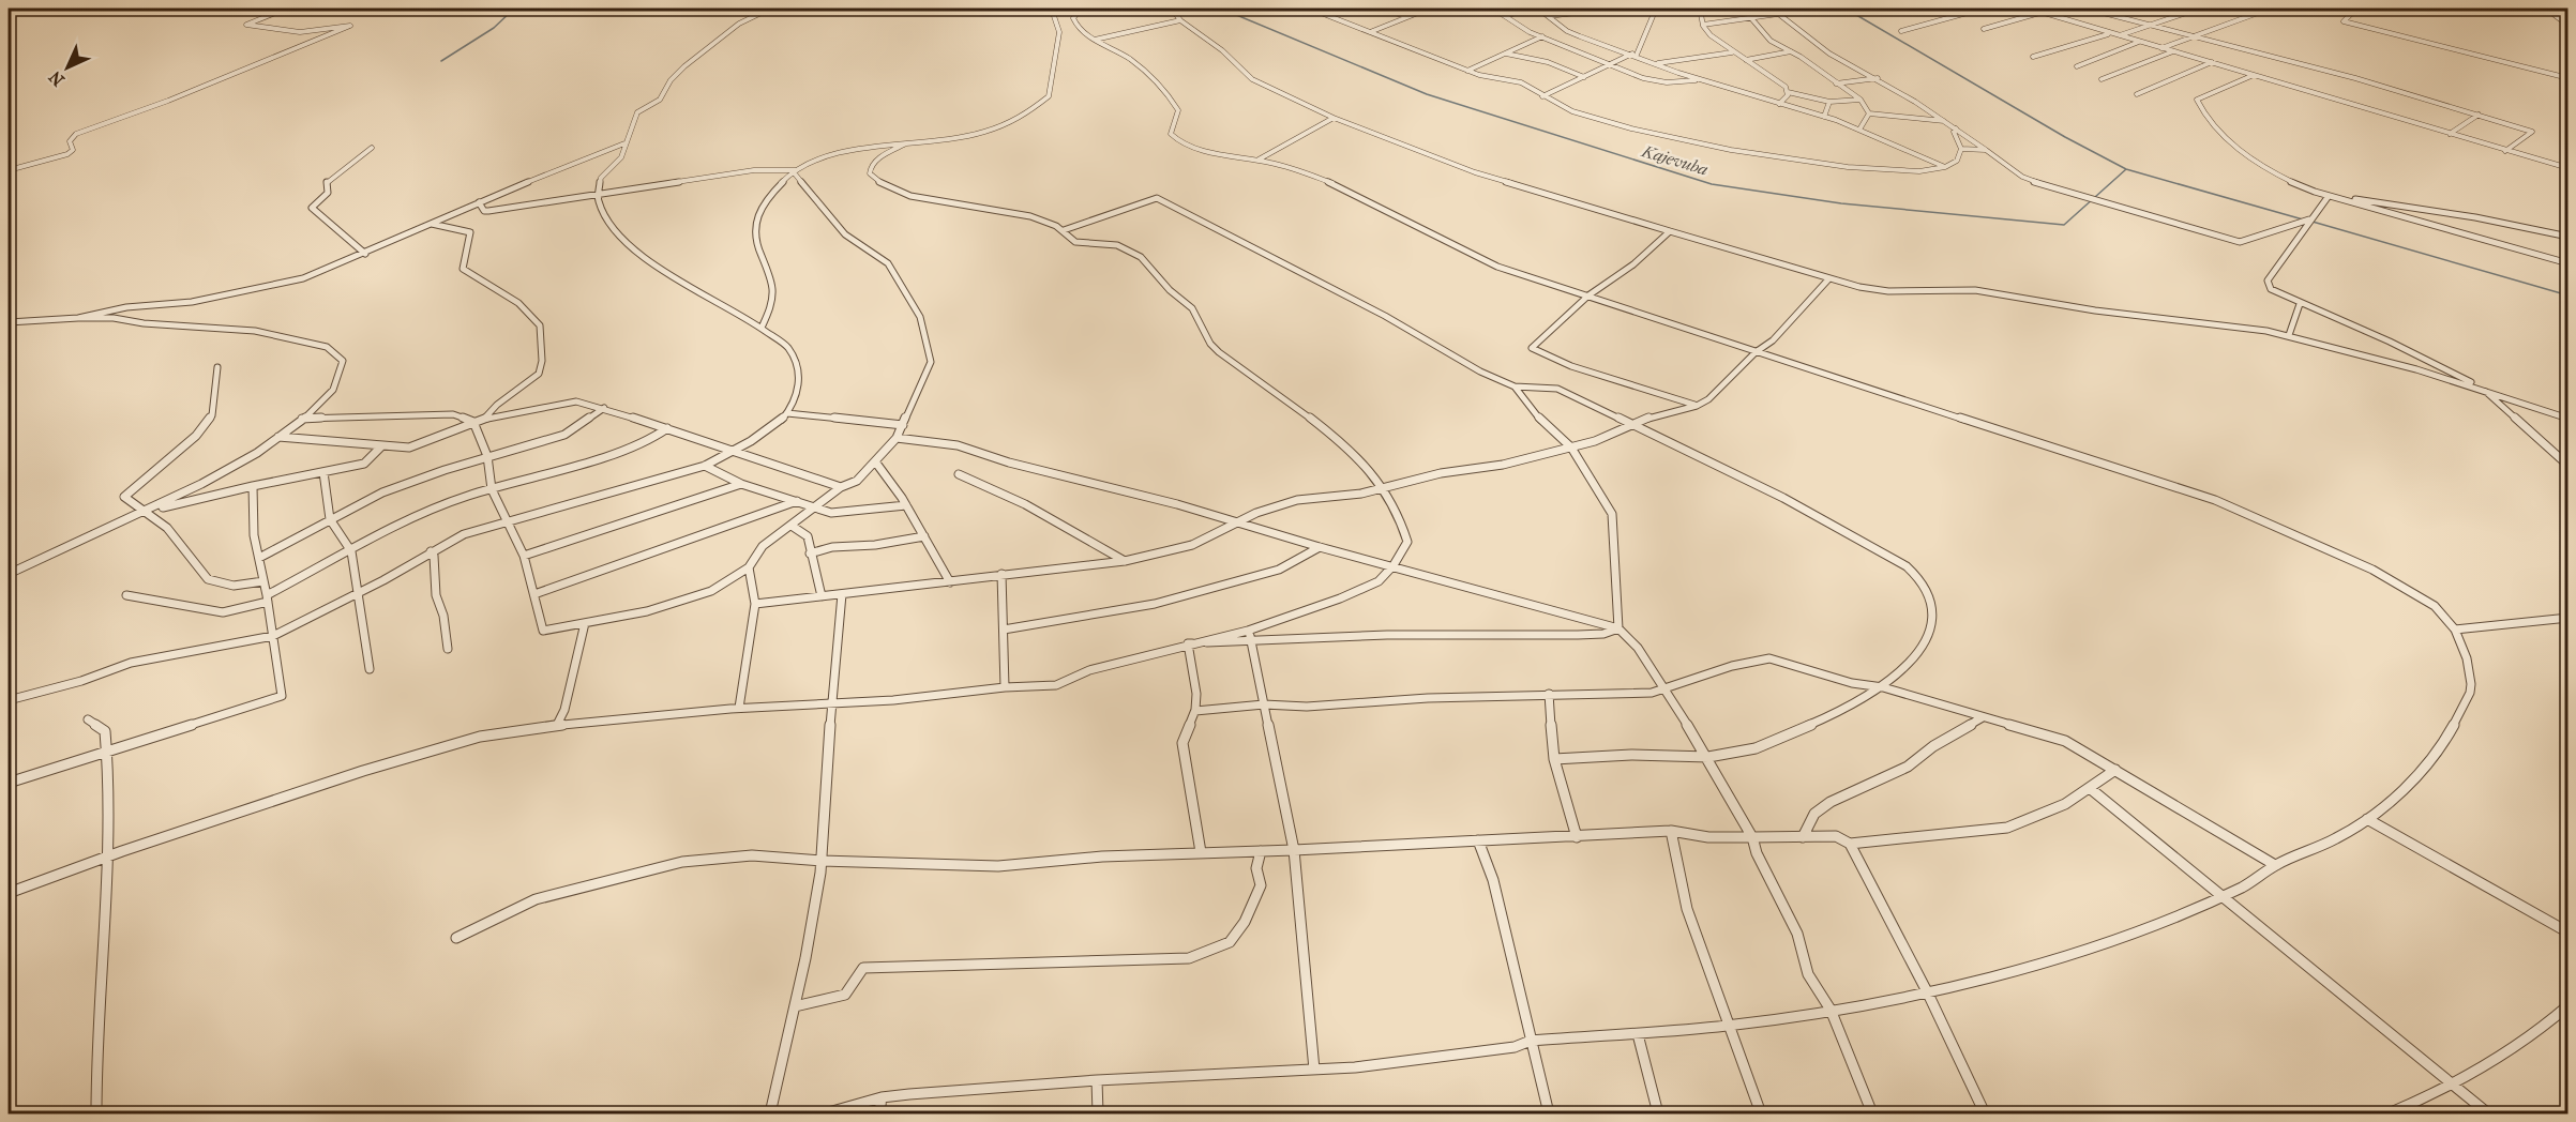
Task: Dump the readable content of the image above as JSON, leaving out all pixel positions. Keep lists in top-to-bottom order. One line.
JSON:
{"water":["Kajevuba"],"north":"bottom left"}
